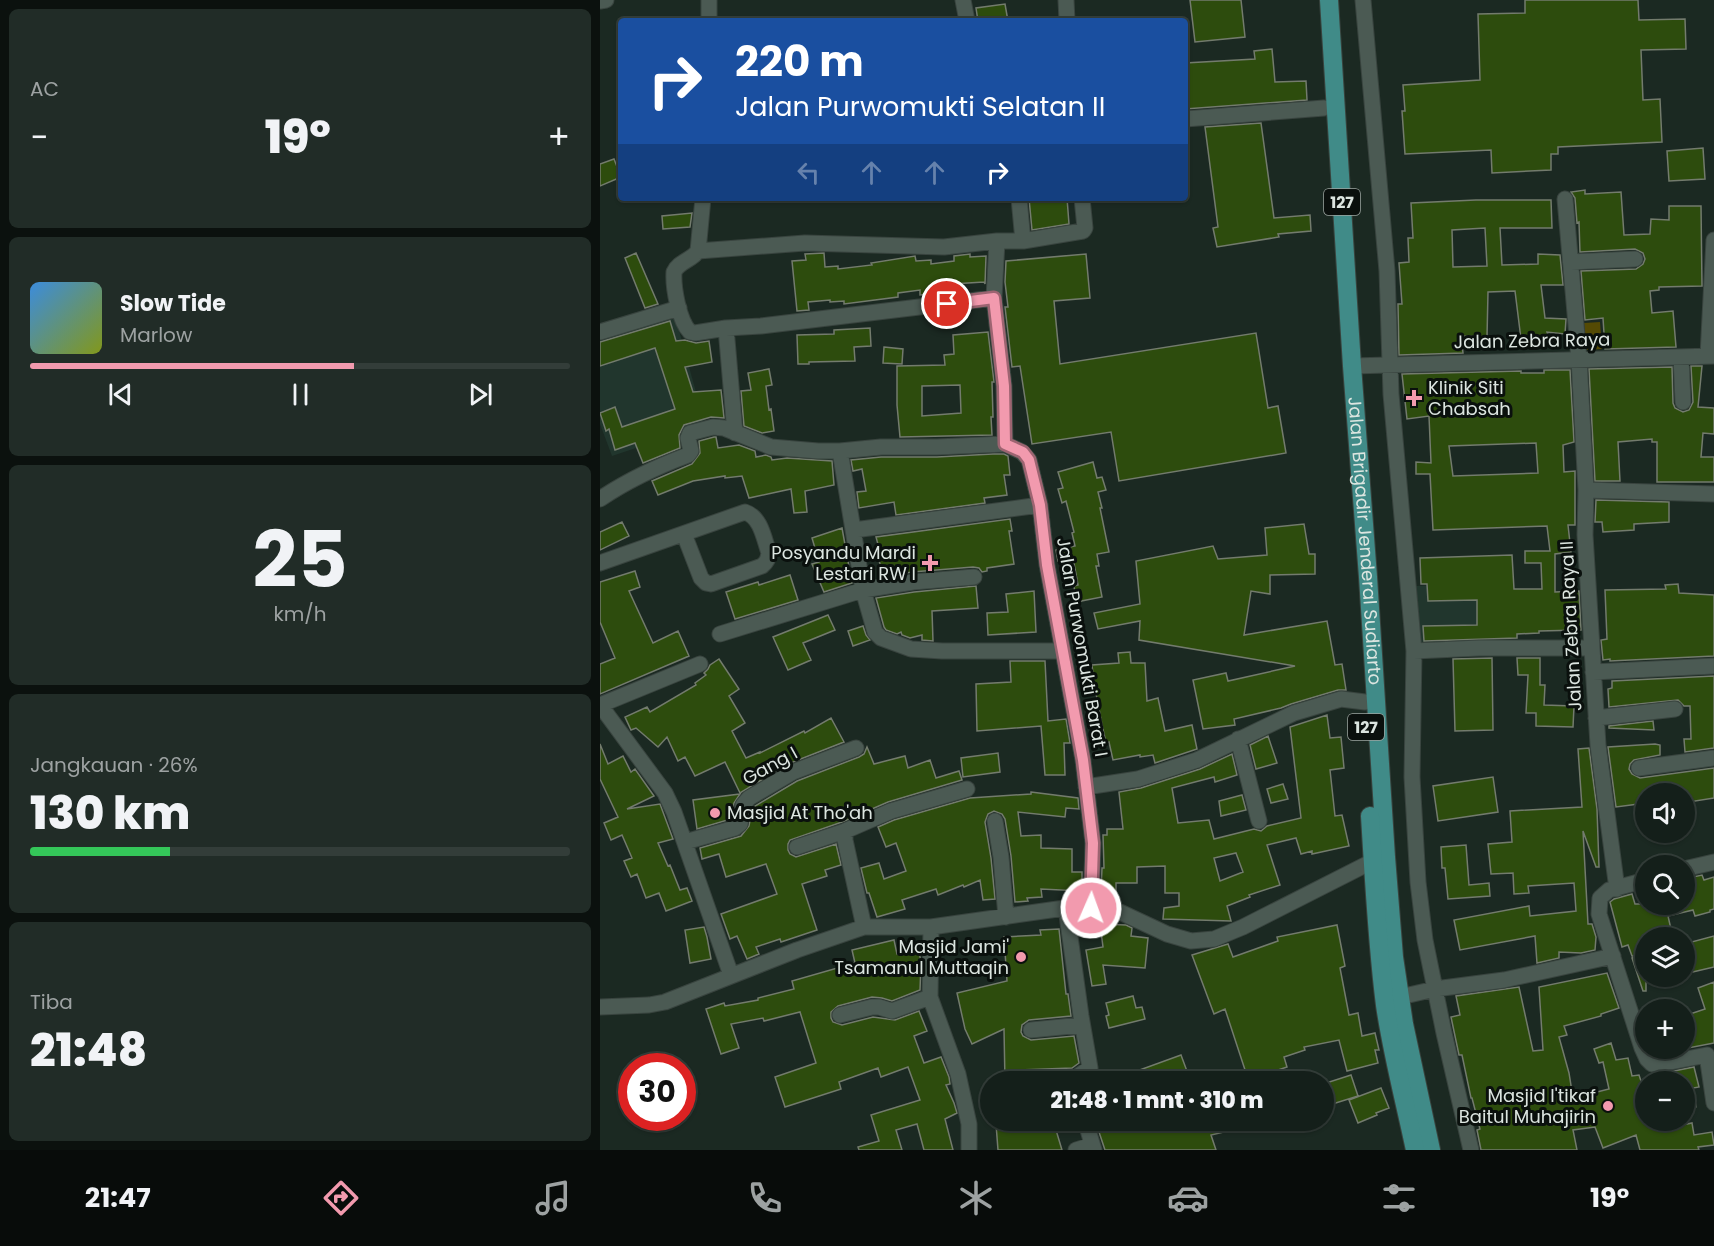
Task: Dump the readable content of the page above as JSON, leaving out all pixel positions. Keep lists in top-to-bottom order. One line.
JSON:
{"streets":{"main road":["127","Jalan Brigadir Jenderal Sudiarto"],"street":["Jalan Zebra Raya","Jalan Zebra Raya II","Jalan Purwomukti Barat I","Gang I"]},"crossings":[["Jalan Zebra Raya","Jalan Brigadir Jenderal Sudiarto"],["Jalan Zebra Raya","Jalan Zebra Raya II"]],"places":{"health":["Klinik Siti Chabsah","Posyandu Mardi Lestari RW I"],"other":["Masjid At Tho'ah","Masjid Jami' Tsamanul Muttaqin","Masjid I'tikaf Baitul Muhajirin"]},"page":{"tile":["AC",["25","km/h"],["Jangkauan · 26%","130 km"],["Tiba","21:48"]],"turn":["220 m","Jalan Purwomukti Selatan II"],"heat":["−","19°","+"],"song":["Slow Tide","Marlow"],"map_buttons":["+","−"],"limit":"30","trip":"21:48 · 1 mnt · 310 m","tabs":["21:47","19°"]}}
